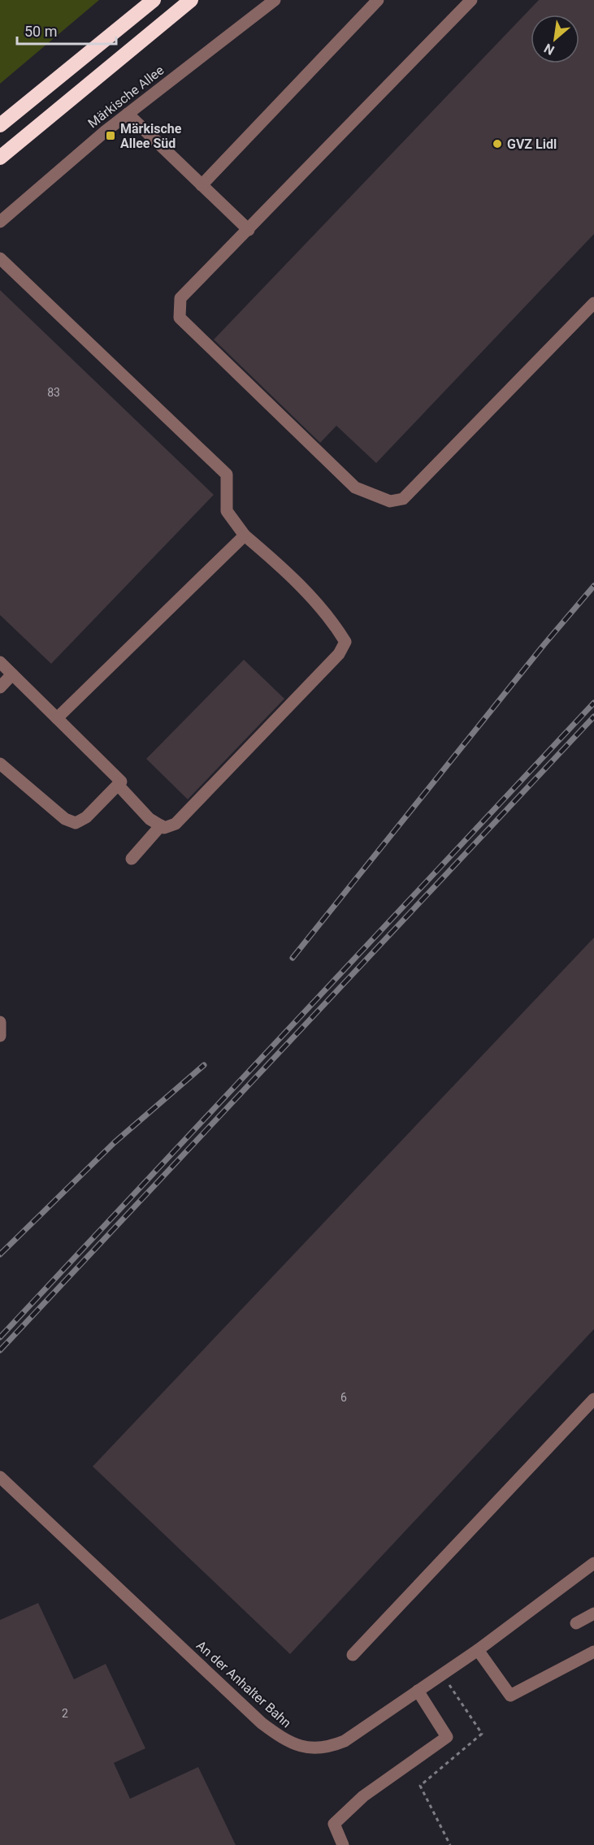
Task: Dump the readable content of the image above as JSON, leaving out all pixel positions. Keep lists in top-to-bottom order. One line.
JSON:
{"streets":{"street":["Märkische Allee","An der Anhalter Bahn"]},"places":{"transit":["Märkische Allee Süd"],"other":["GVZ Lidl"]},"house_numbers":["83","6","2"],"scale_bar":"50 m","north":"bottom left"}
